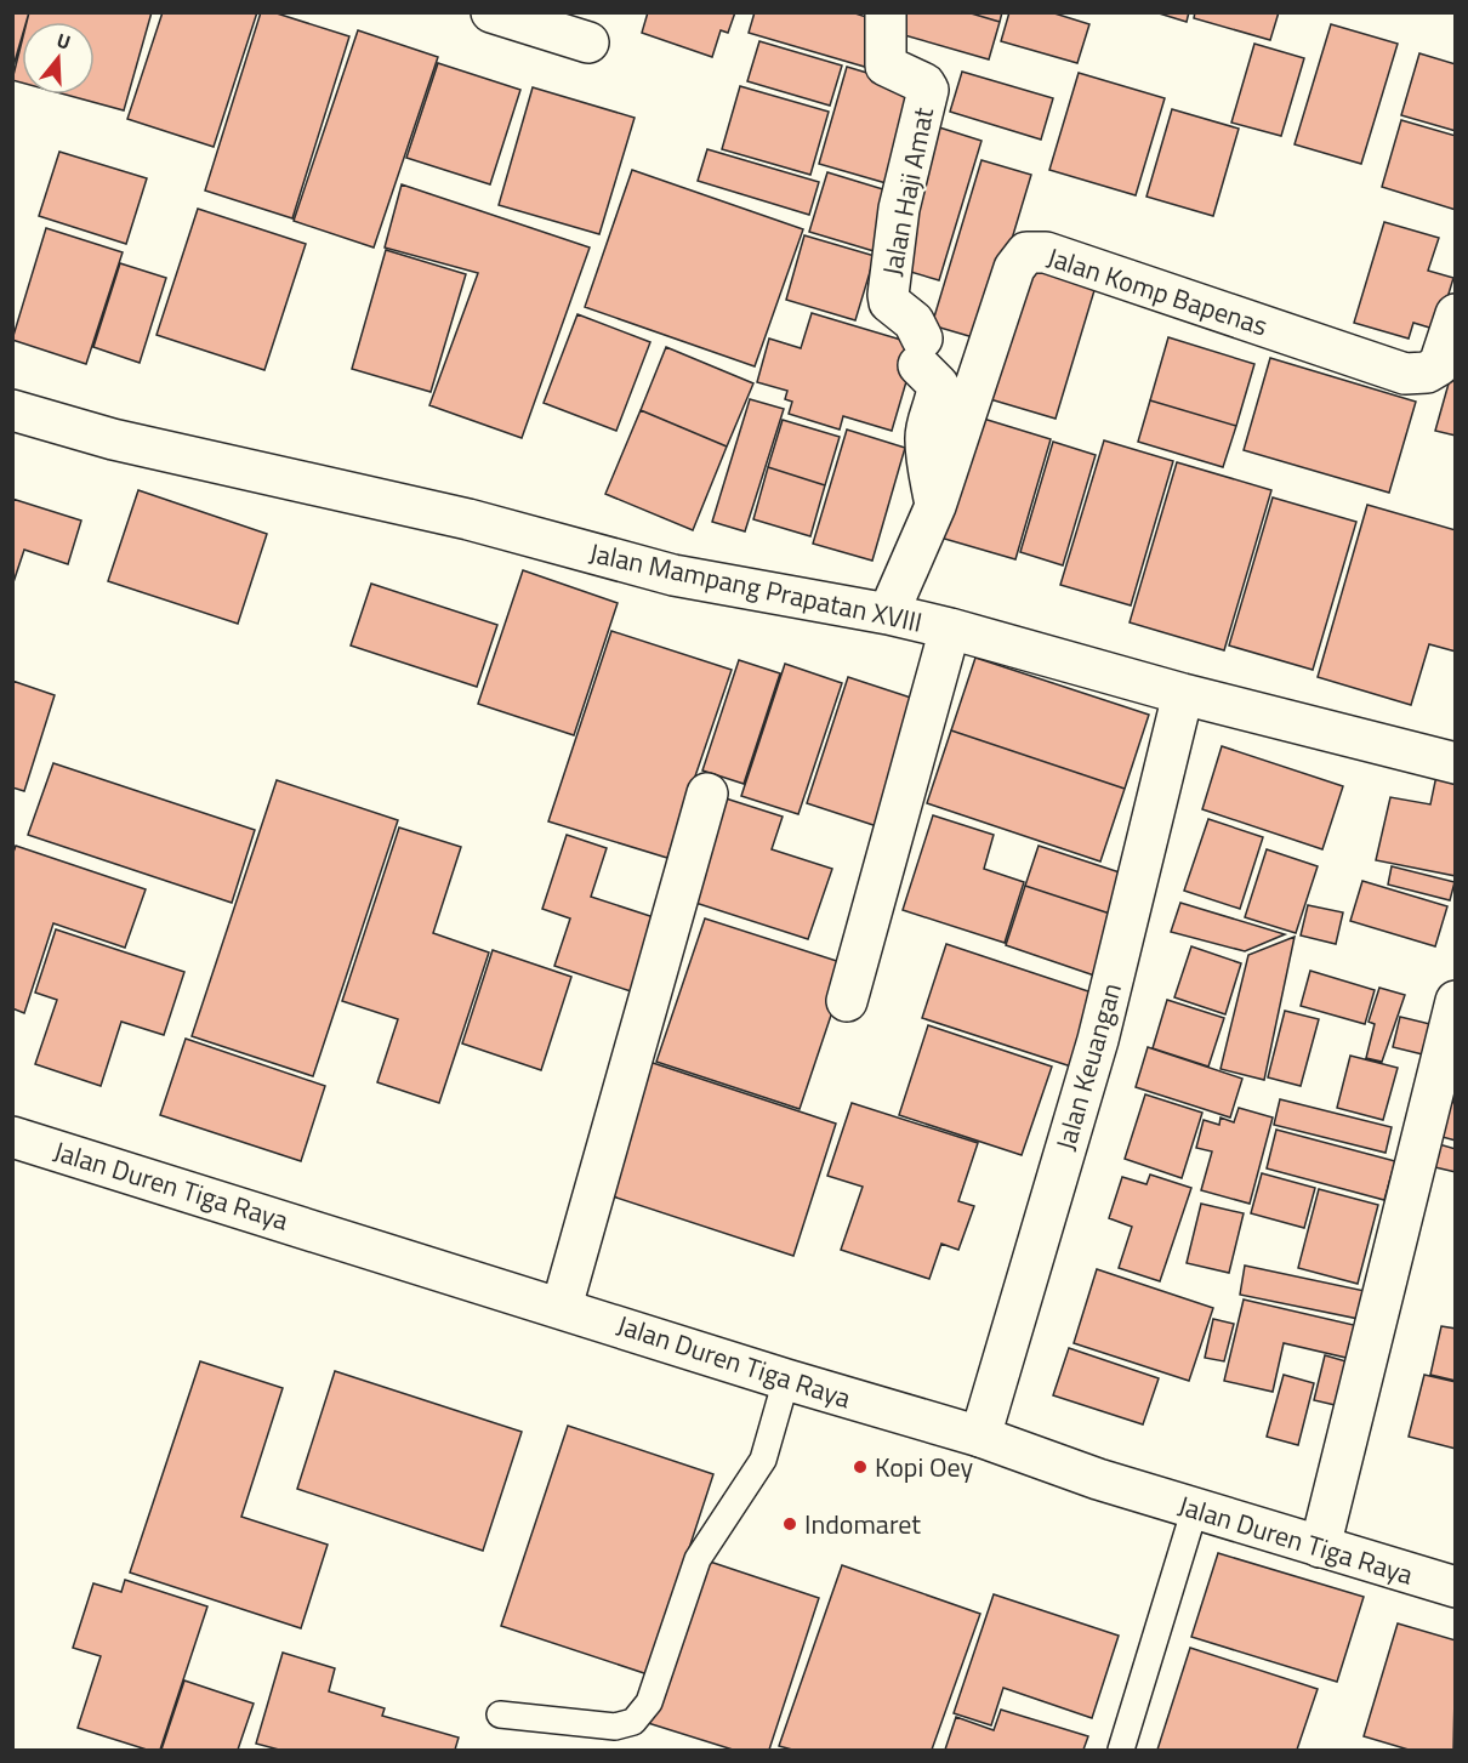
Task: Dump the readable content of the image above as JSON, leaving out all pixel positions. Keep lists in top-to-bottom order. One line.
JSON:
{"streets":{"street":["Jalan Haji Amat","Jalan Komp Bapenas","Jalan Mampang Prapatan XVIII","Jalan Keuangan","Jalan Duren Tiga Raya"]},"crossings":[["Jalan Haji Amat","Jalan Komp Bapenas"],["Jalan Komp Bapenas","Jalan Mampang Prapatan XVIII"],["Jalan Mampang Prapatan XVIII","Jalan Keuangan"],["Jalan Keuangan","Jalan Duren Tiga Raya"]],"places":["Kopi Oey","Indomaret"],"north":"top"}
